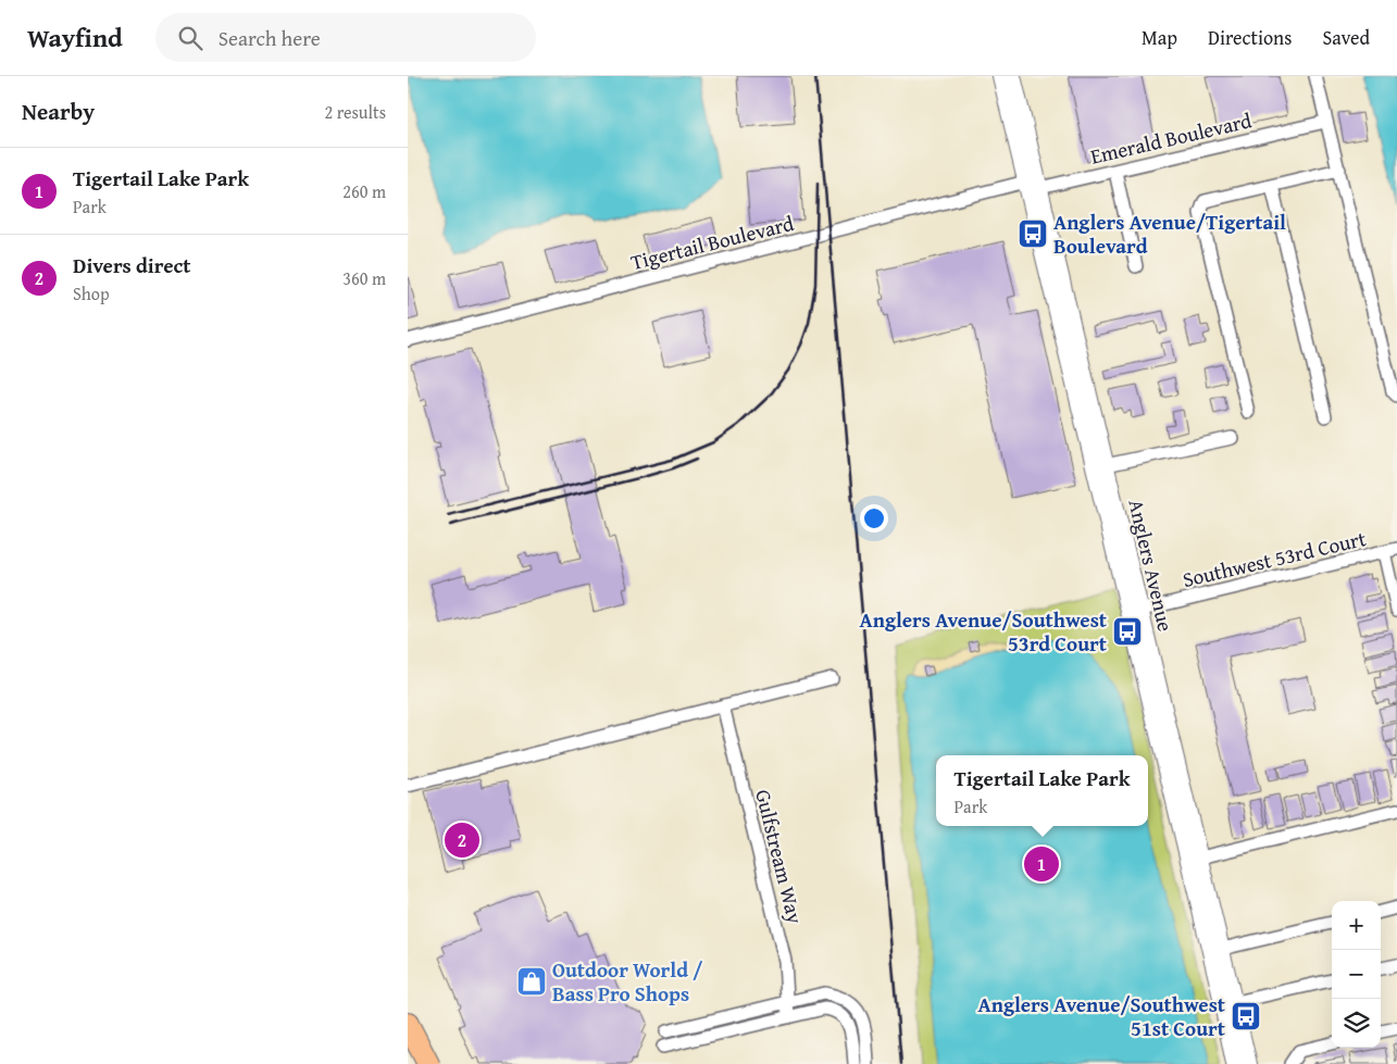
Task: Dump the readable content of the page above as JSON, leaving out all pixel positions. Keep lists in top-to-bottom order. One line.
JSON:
{"streets":{"street":["Emerald Boulevard","Tigertail Boulevard","Southwest 53rd Court","Anglers Avenue","Gulfstream Way"]},"crossings":[["Emerald Boulevard","Tigertail Boulevard"],["Emerald Boulevard","Anglers Avenue"],["Tigertail Boulevard","Anglers Avenue"],["Southwest 53rd Court","Anglers Avenue"]],"places":{"bus stop":["Anglers Avenue/Tigertail Boulevard","Anglers Avenue/Southwest 53rd Court","Anglers Avenue/Southwest 51st Court"],"shop":["Outdoor World / Bass Pro Shops"]},"page":{"header":"Wayfind","search":"Search here","nav":["Map","Directions","Saved"],"heading":["Nearby","2 results"],"list":[{"mark":"1","name":"Tigertail Lake Park","note":"Park","value":"260 m"},{"mark":"2","name":"Divers direct","note":"Shop","value":"360 m"}],"popup":["Tigertail Lake Park","Park"],"pins":["2","1"],"map_buttons":["+","−"]}}
